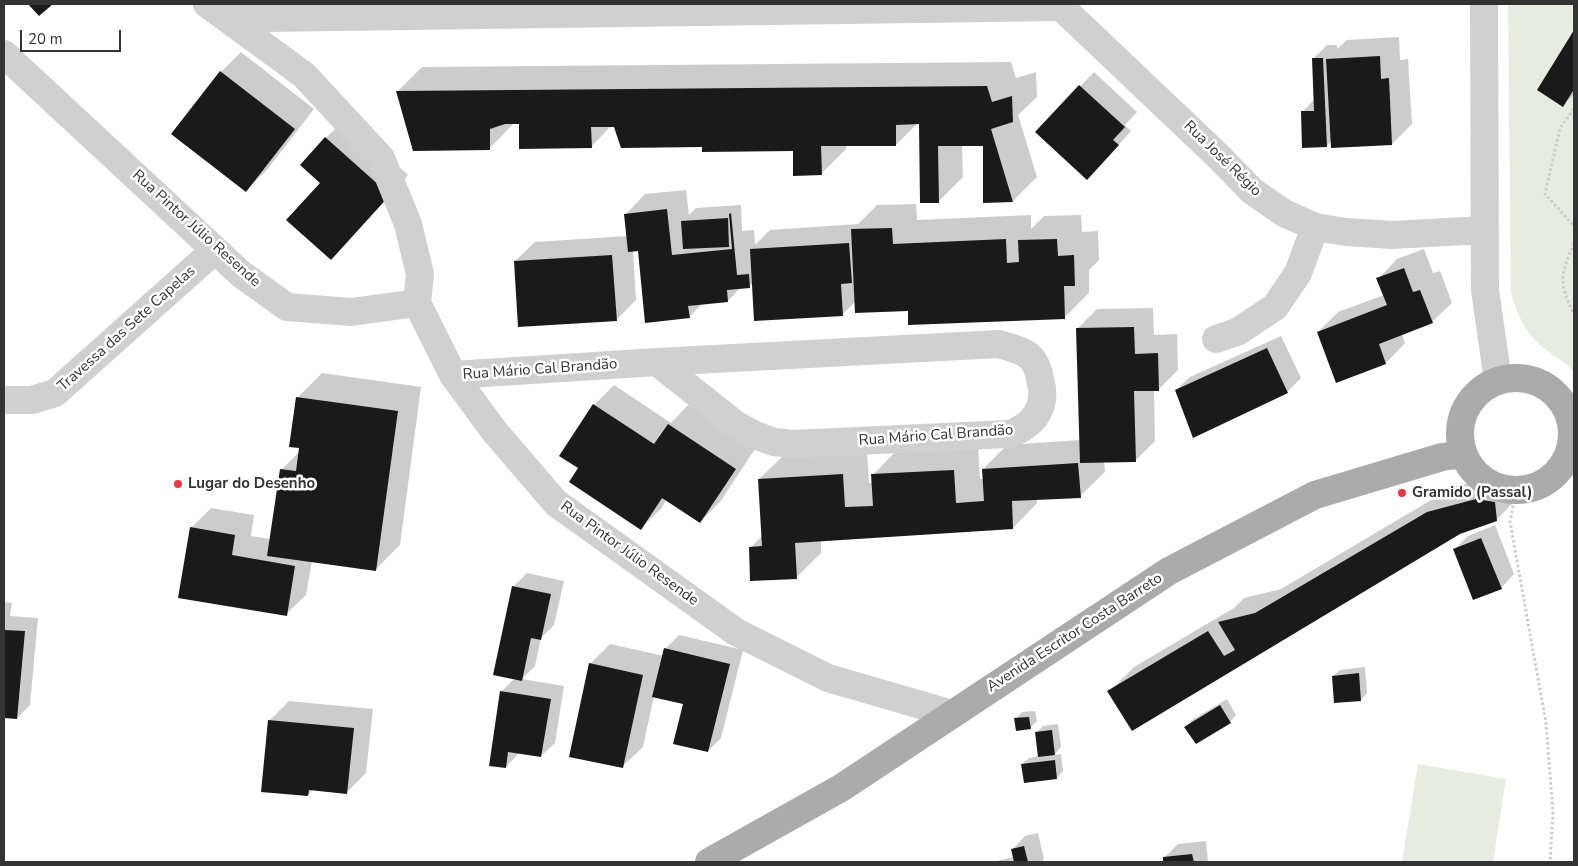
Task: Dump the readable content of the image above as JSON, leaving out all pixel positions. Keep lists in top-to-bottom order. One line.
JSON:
{"streets":{"main road":["Avenida Escritor Costa Barreto"],"street":["Rua José Régio","Rua Pintor Júlio Resende","Travessa das Sete Capelas","Rua Mário Cal Brandão"]},"crossings":[["Rua Pintor Júlio Resende","Travessa das Sete Capelas"],["Rua Pintor Júlio Resende","Rua Mário Cal Brandão"],["Rua Pintor Júlio Resende","Avenida Escritor Costa Barreto"]],"places":["Lugar do Desenho","Gramido (Passal)"],"scale_bar":"20 m"}
